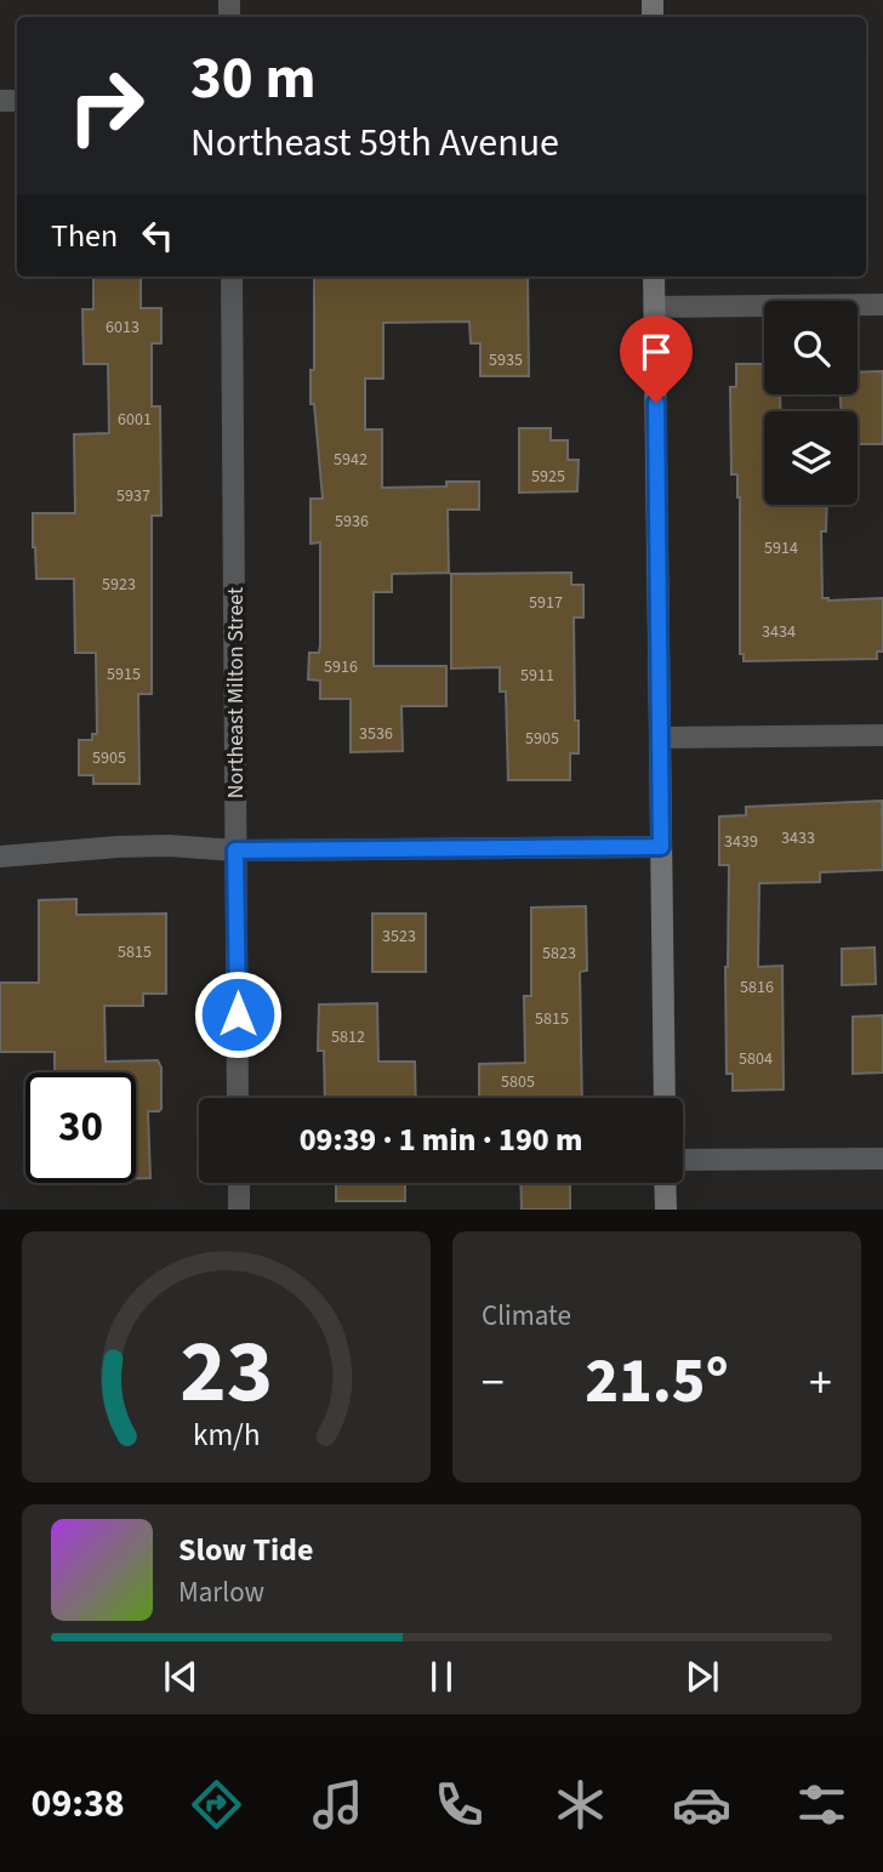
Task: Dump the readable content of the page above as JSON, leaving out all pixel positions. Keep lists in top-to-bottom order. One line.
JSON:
{"streets":{"street":["Northeast Milton Street"]},"house_numbers":["6013","5935","6001","5942","5925","5937","5936","5914","5923","5917","3434","5916","5915","5911","3536","5905","5905","3433","3439","3523","5815","5823","5816","5815","5812","5804","5805"],"page":{"turn":["30 m","Northeast 59th Avenue"],"then":"Then","limit":"30","trip":"09:39 · 1 min · 190 m","tile":"Climate","heat":["−","21.5°","+"],"song":["Slow Tide","Marlow"],"tabs":"09:38","gauge":["23","km/h"]}}
